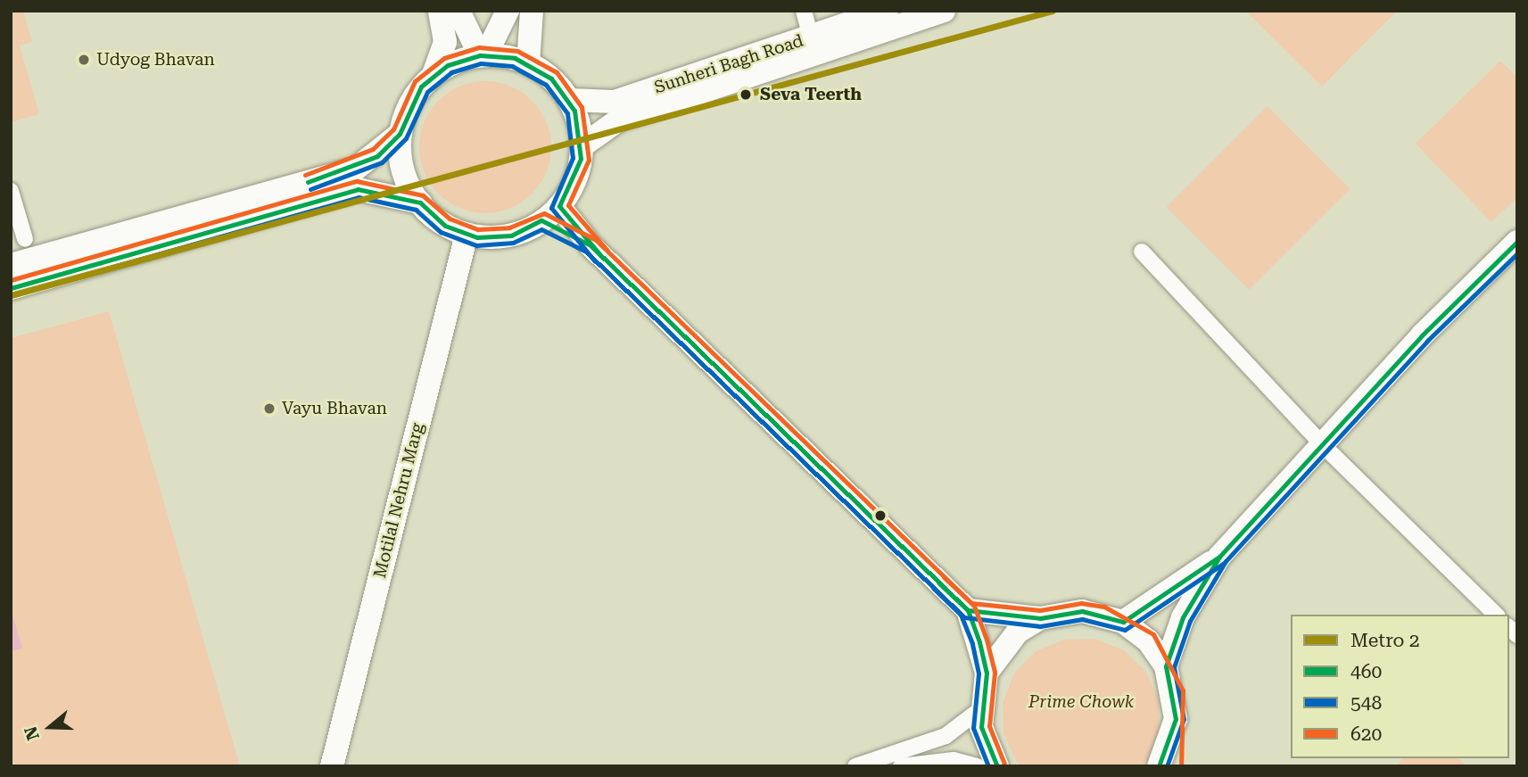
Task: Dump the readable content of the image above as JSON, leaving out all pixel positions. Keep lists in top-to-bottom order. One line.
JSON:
{"streets":{"main road":["Sunheri Bagh Road","Motilal Nehru Marg"]},"crossings":[["Sunheri Bagh Road","Motilal Nehru Marg"]],"parks":["Prime Chowk"],"places":["Udyog Bhavan","Seva Teerth","Vayu Bhavan"],"lines":["metro line 2","transit line 620","transit line 460","transit line 548"],"legend":["Metro 2","460","548","620"],"north":"left"}
